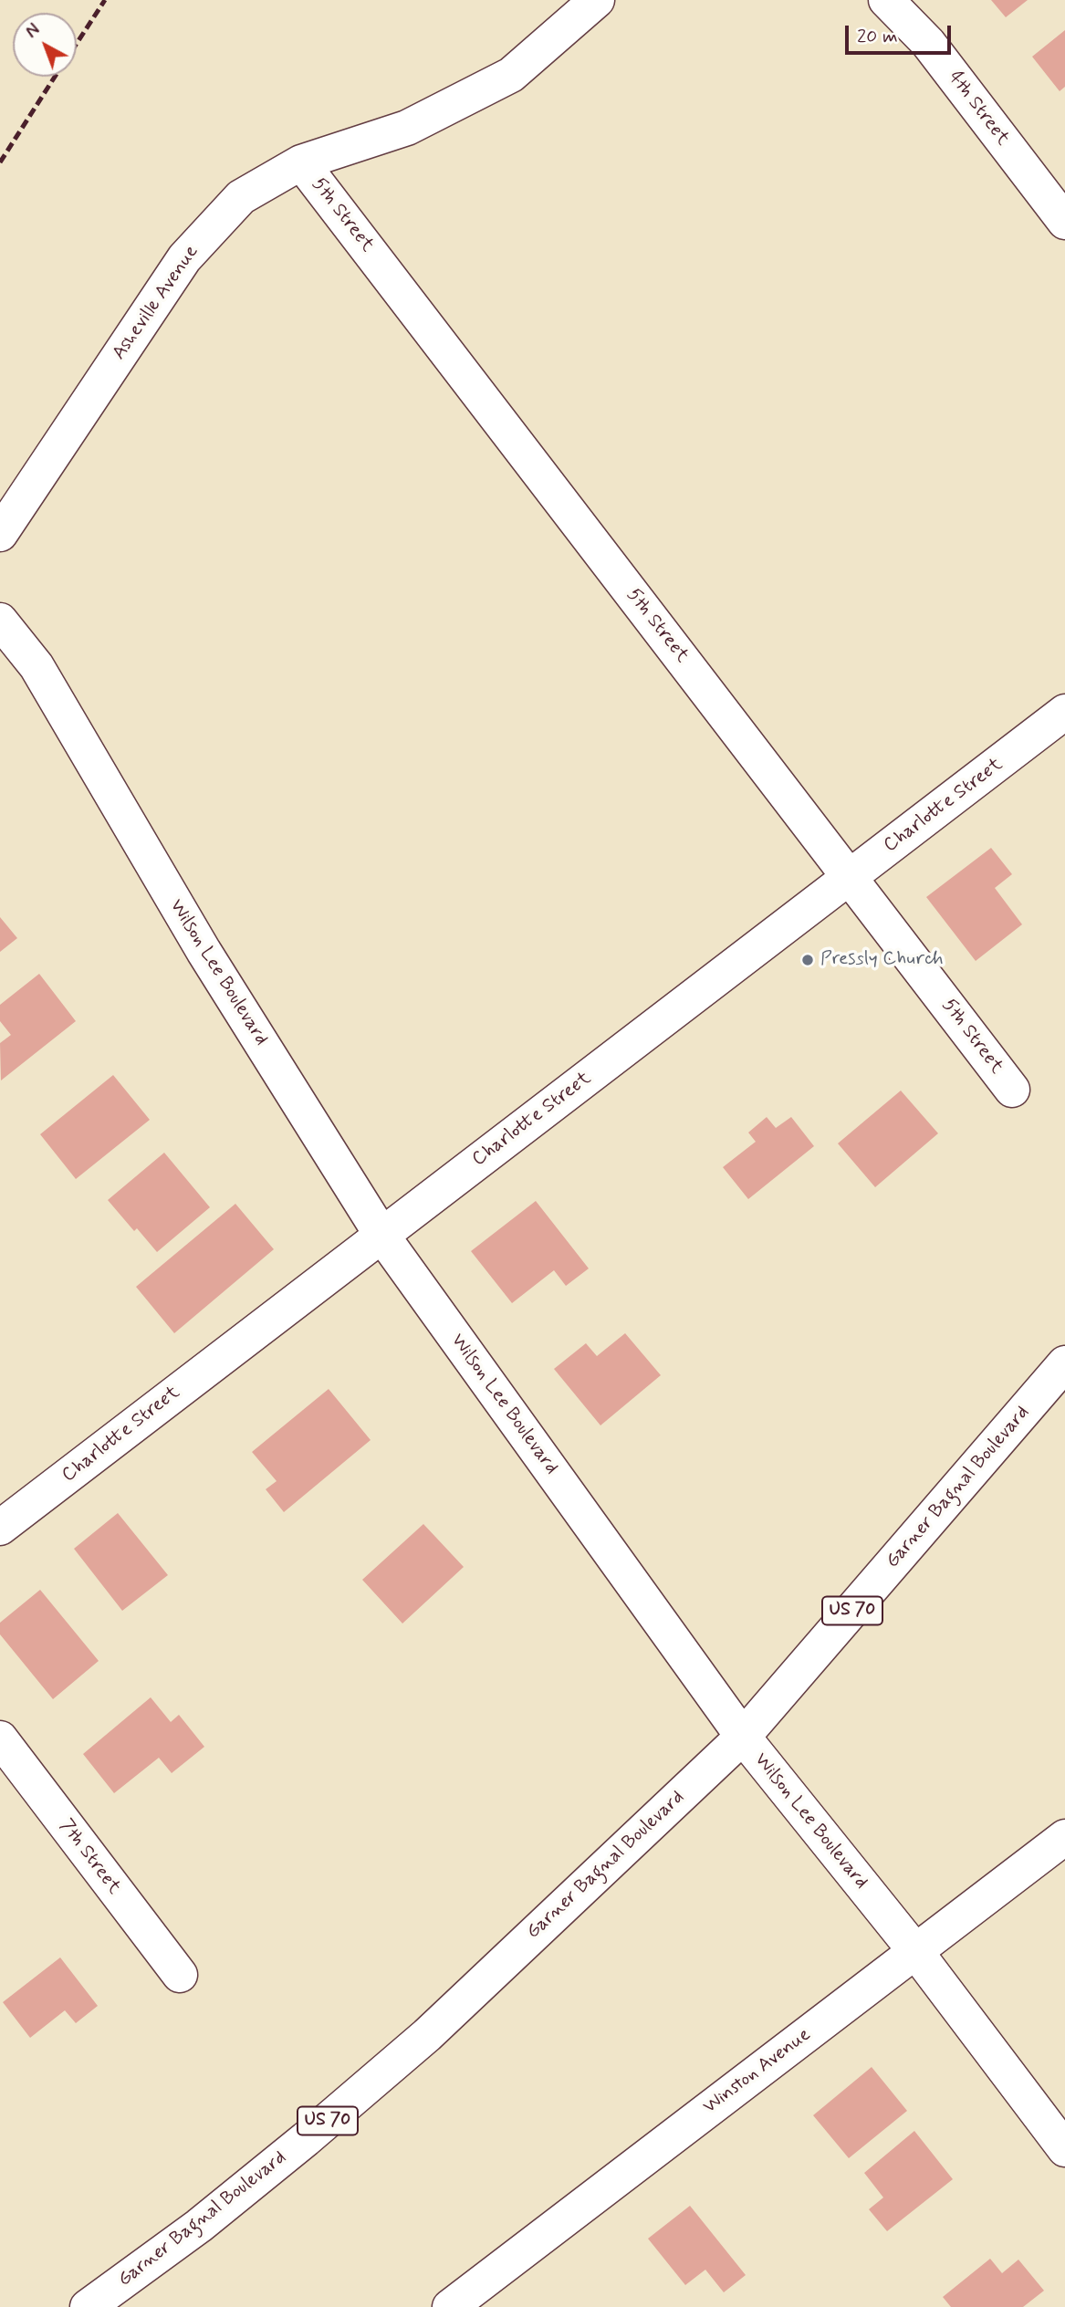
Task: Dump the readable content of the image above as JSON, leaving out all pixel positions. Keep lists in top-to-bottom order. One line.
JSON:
{"streets":{"main road":["4th Street","5th Street","Asheville Avenue","Charlotte Street","Wilson Lee Boulevard","Garner Bagnal Boulevard","US 70","7th Street","Winston Avenue"]},"crossings":[["5th Street","Asheville Avenue"],["5th Street","Charlotte Street"],["Charlotte Street","Wilson Lee Boulevard"],["Wilson Lee Boulevard","Garner Bagnal Boulevard"],["Wilson Lee Boulevard","Winston Avenue"]],"places":["Pressly Church"],"scale_bar":"20 m","north":"top left"}
